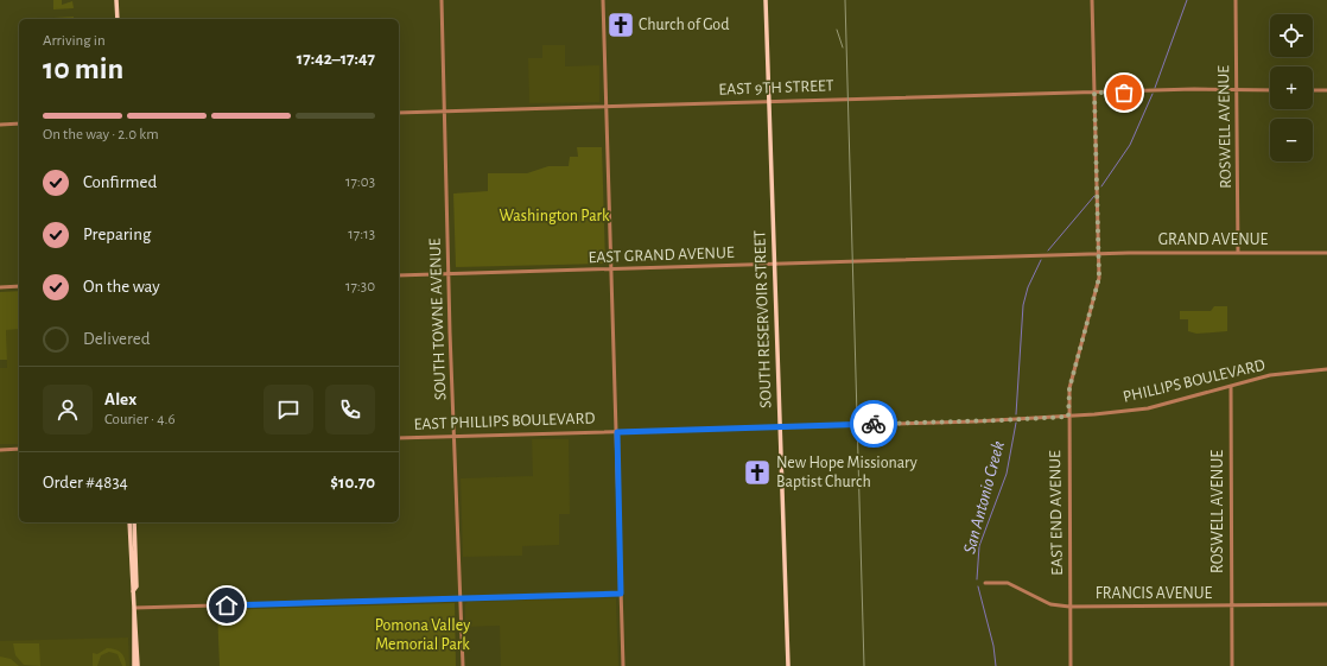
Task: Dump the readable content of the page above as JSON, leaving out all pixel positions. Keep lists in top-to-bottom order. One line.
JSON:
{"streets":{"main road":["SOUTH RESERVOIR STREET"],"street":["EAST 9TH STREET","ROSWELL AVENUE","GRAND AVENUE","EAST GRAND AVENUE","SOUTH TOWNE AVENUE","PHILLIPS BOULEVARD","EAST PHILLIPS BOULEVARD","EAST END AVENUE","FRANCIS AVENUE"]},"crossings":[["EAST 9TH STREET","ROSWELL AVENUE"],["EAST 9TH STREET","SOUTH TOWNE AVENUE"],["EAST 9TH STREET","SOUTH RESERVOIR STREET"],["EAST 9TH STREET","EAST END AVENUE"],["ROSWELL AVENUE","GRAND AVENUE"],["ROSWELL AVENUE","PHILLIPS BOULEVARD"],["ROSWELL AVENUE","FRANCIS AVENUE"],["GRAND AVENUE","EAST GRAND AVENUE"],["GRAND AVENUE","EAST END AVENUE"],["EAST GRAND AVENUE","SOUTH TOWNE AVENUE"],["EAST GRAND AVENUE","SOUTH RESERVOIR STREET"],["EAST GRAND AVENUE","EAST END AVENUE"],["SOUTH TOWNE AVENUE","EAST PHILLIPS BOULEVARD"],["SOUTH RESERVOIR STREET","EAST PHILLIPS BOULEVARD"],["PHILLIPS BOULEVARD","EAST PHILLIPS BOULEVARD"],["PHILLIPS BOULEVARD","EAST END AVENUE"],["EAST PHILLIPS BOULEVARD","EAST END AVENUE"],["EAST END AVENUE","FRANCIS AVENUE"]],"water":["San Antonio Creek"],"parks":["Washington Park","Pomona Valley Memorial Park"],"places":{"church":["Church of God","New Hope Missionary Baptist Church"]},"page":{"map_buttons":["+","−"],"heading":["10 min","Arriving in","17:42–17:47"],"panel":["Alex","Courier · 4.6","Order #4834","$10.70"],"bar":"On the way · 2.0 km","list":[["Confirmed","17:03"],["Preparing","17:13"],["On the way","17:30"],"Delivered"]}}
